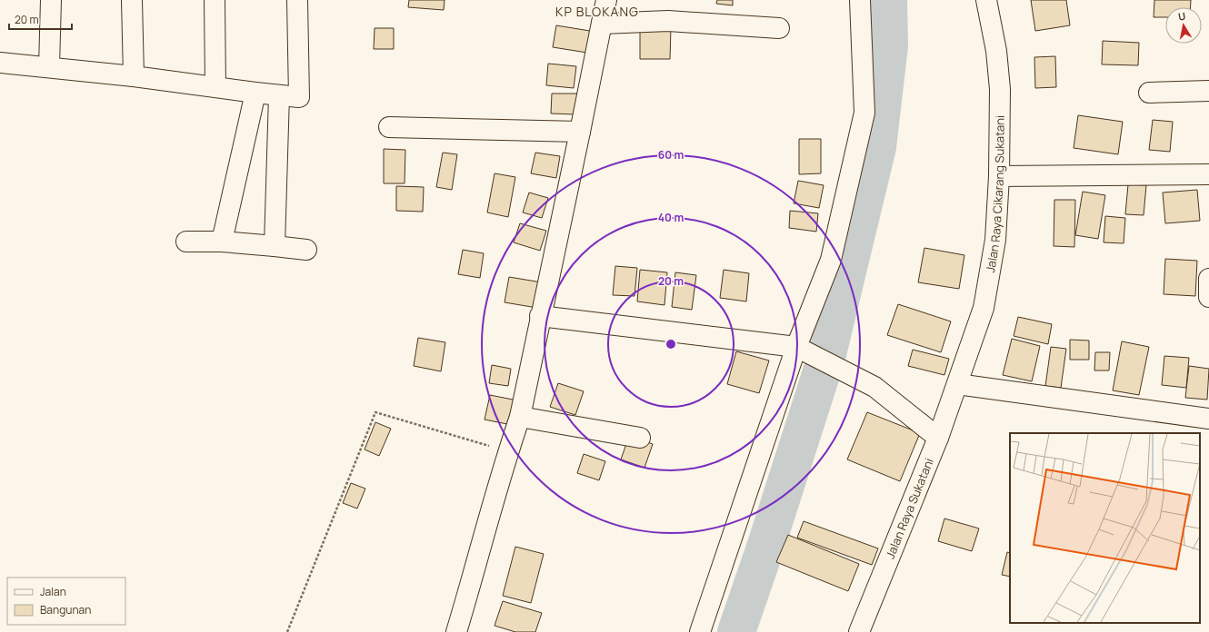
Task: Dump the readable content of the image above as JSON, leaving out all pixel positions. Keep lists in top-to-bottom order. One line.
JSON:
{"streets":{"street":["Jalan Raya Cikarang Sukatani","Jalan Raya Sukatani"]},"crossings":[["Jalan Raya Cikarang Sukatani","Jalan Raya Sukatani"]],"districts":["KP BLOKANG"],"legend":["Jalan","Bangunan"],"scale_bar":"20 m","north":"top","rings":["60 m","40 m","20 m"]}
